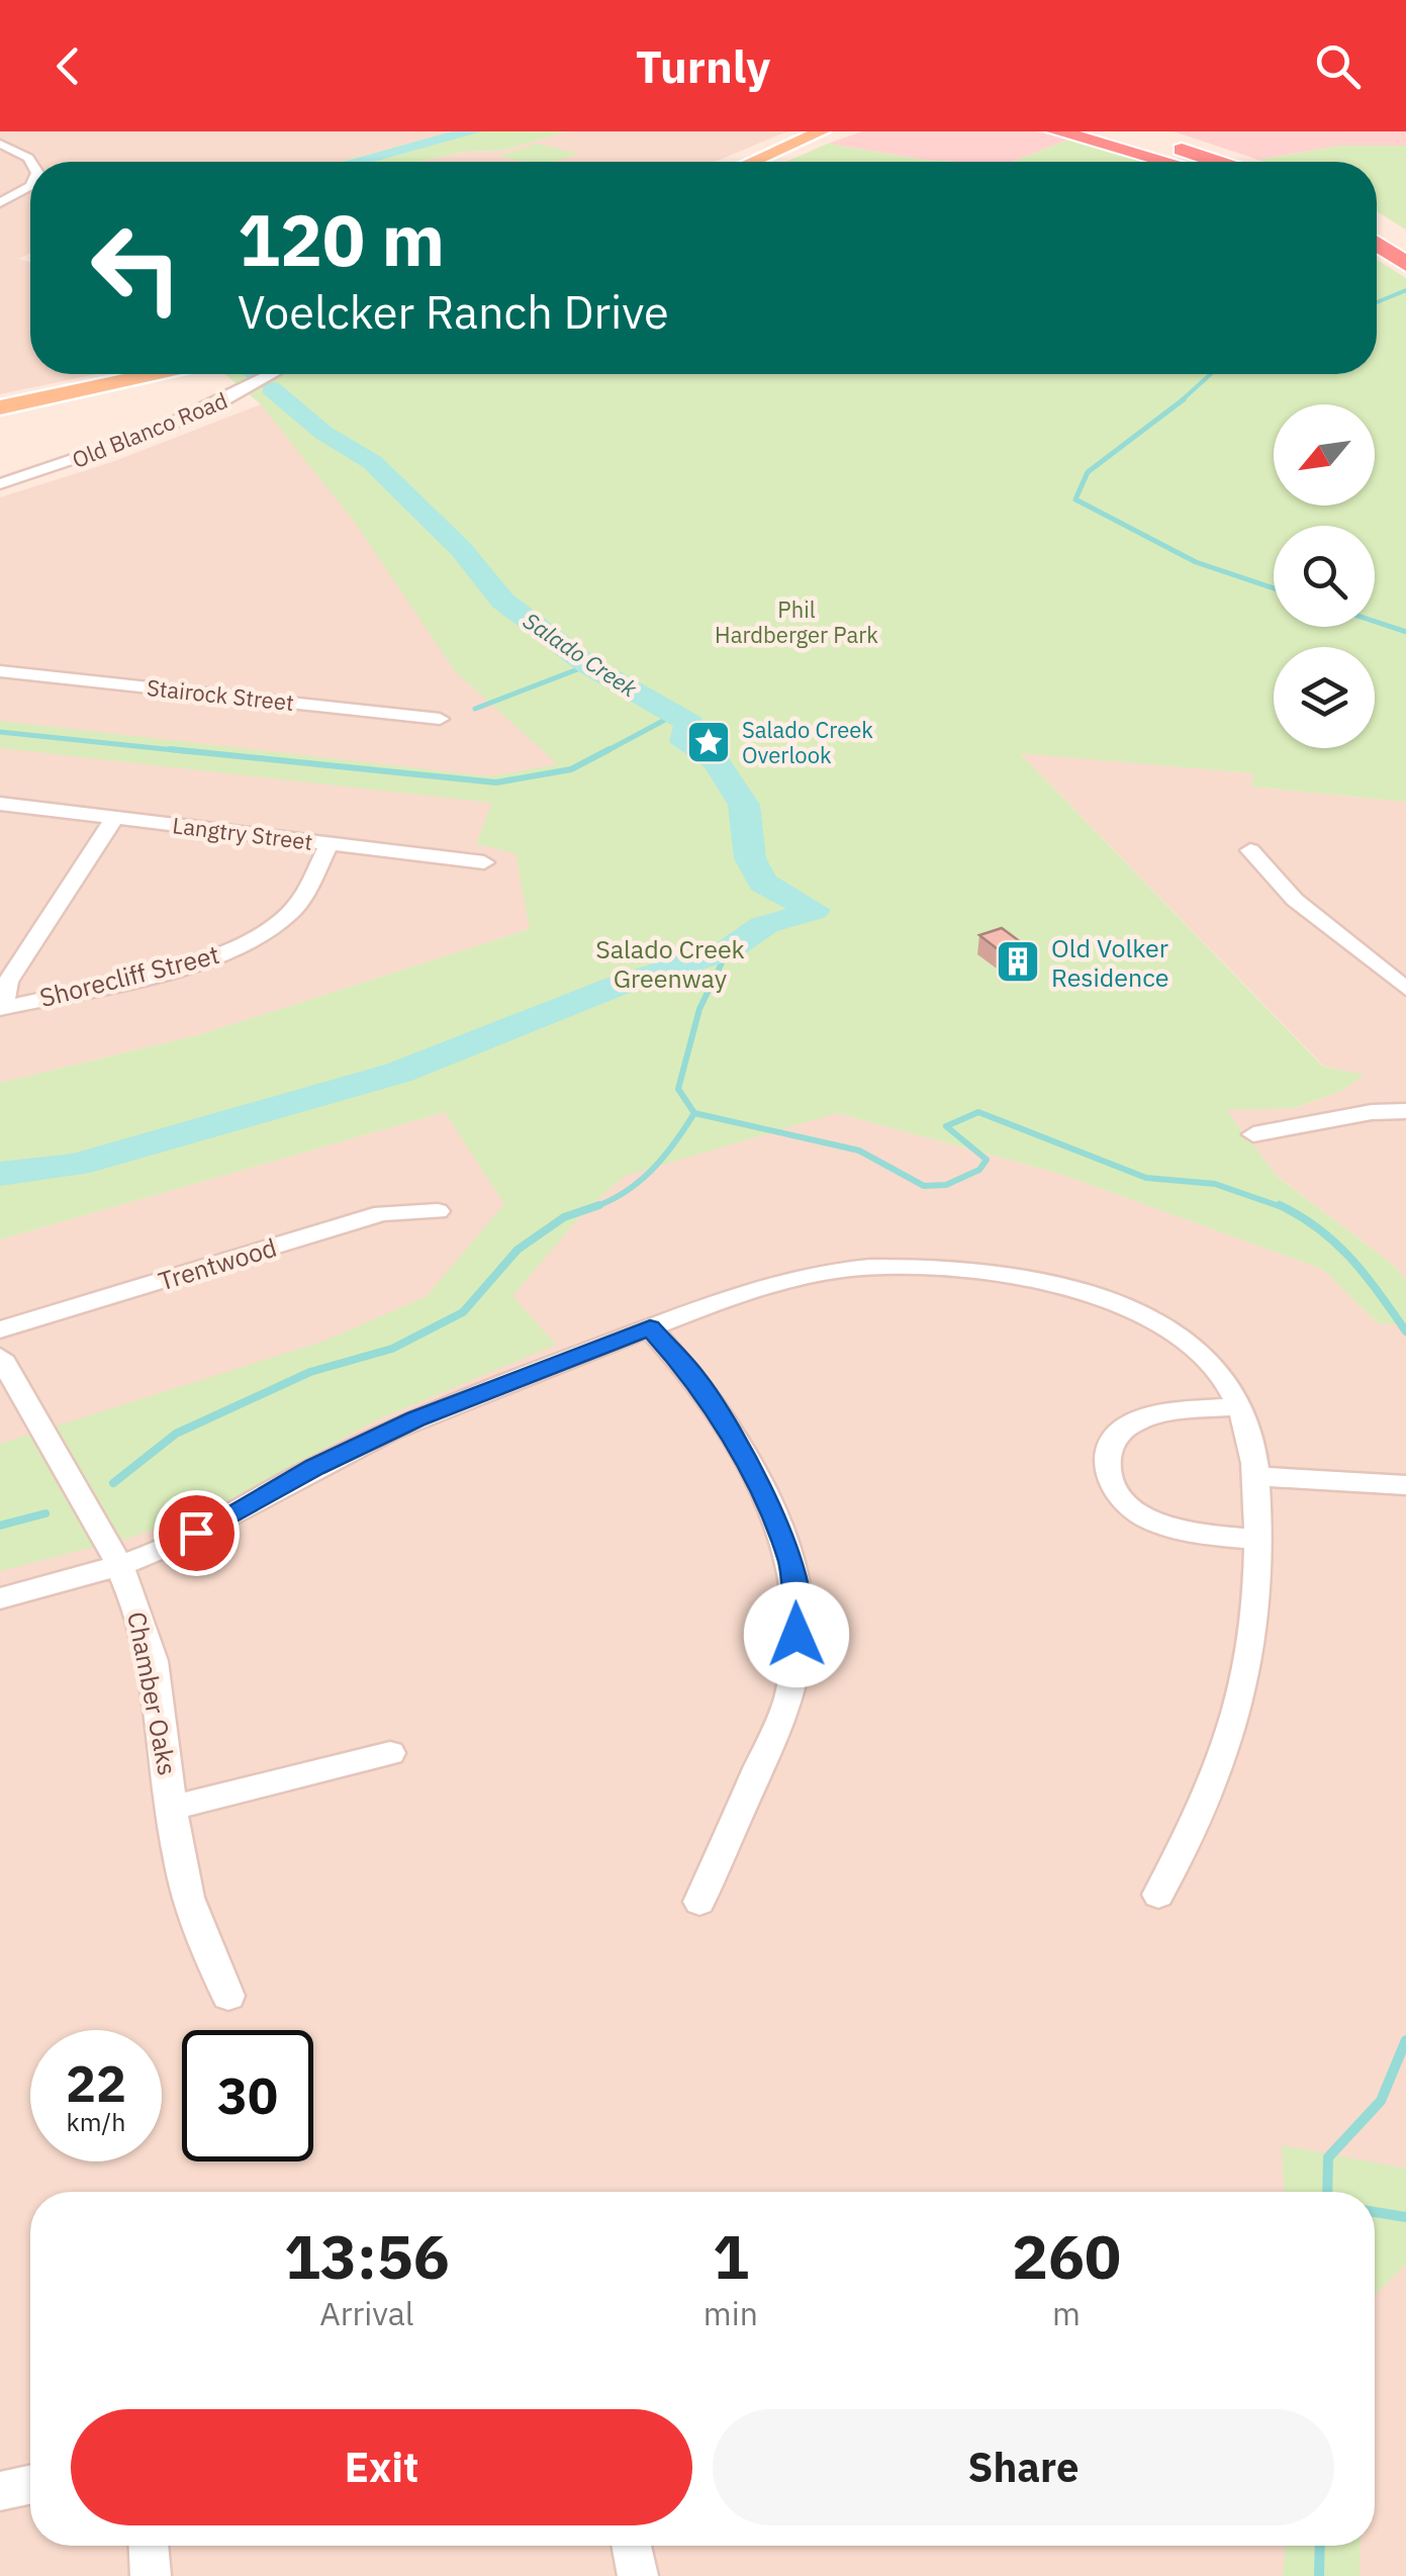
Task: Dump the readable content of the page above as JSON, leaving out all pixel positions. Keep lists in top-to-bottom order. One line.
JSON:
{"streets":{"street":["Old Blanco Road","Stairock Street","Langtry Street","Shorecliff Street","Trentwood","Chamber Oaks"]},"crossings":[["Langtry Street","Shorecliff Street"]],"water":["Salado Creek"],"parks":["Phil Hardberger Park","Salado Creek Greenway"],"places":{"place":["Salado Creek Overlook"],"building":["Old Volker Residence"]},"north":"bottom left","page":{"header":"Turnly","turn":["120 m","Voelcker Ranch Drive"],"speed":"22 km/h","limit":"30","eta":["13:56","Arrival","1","min","260","m"],"buttons":["Exit","Share"]}}
